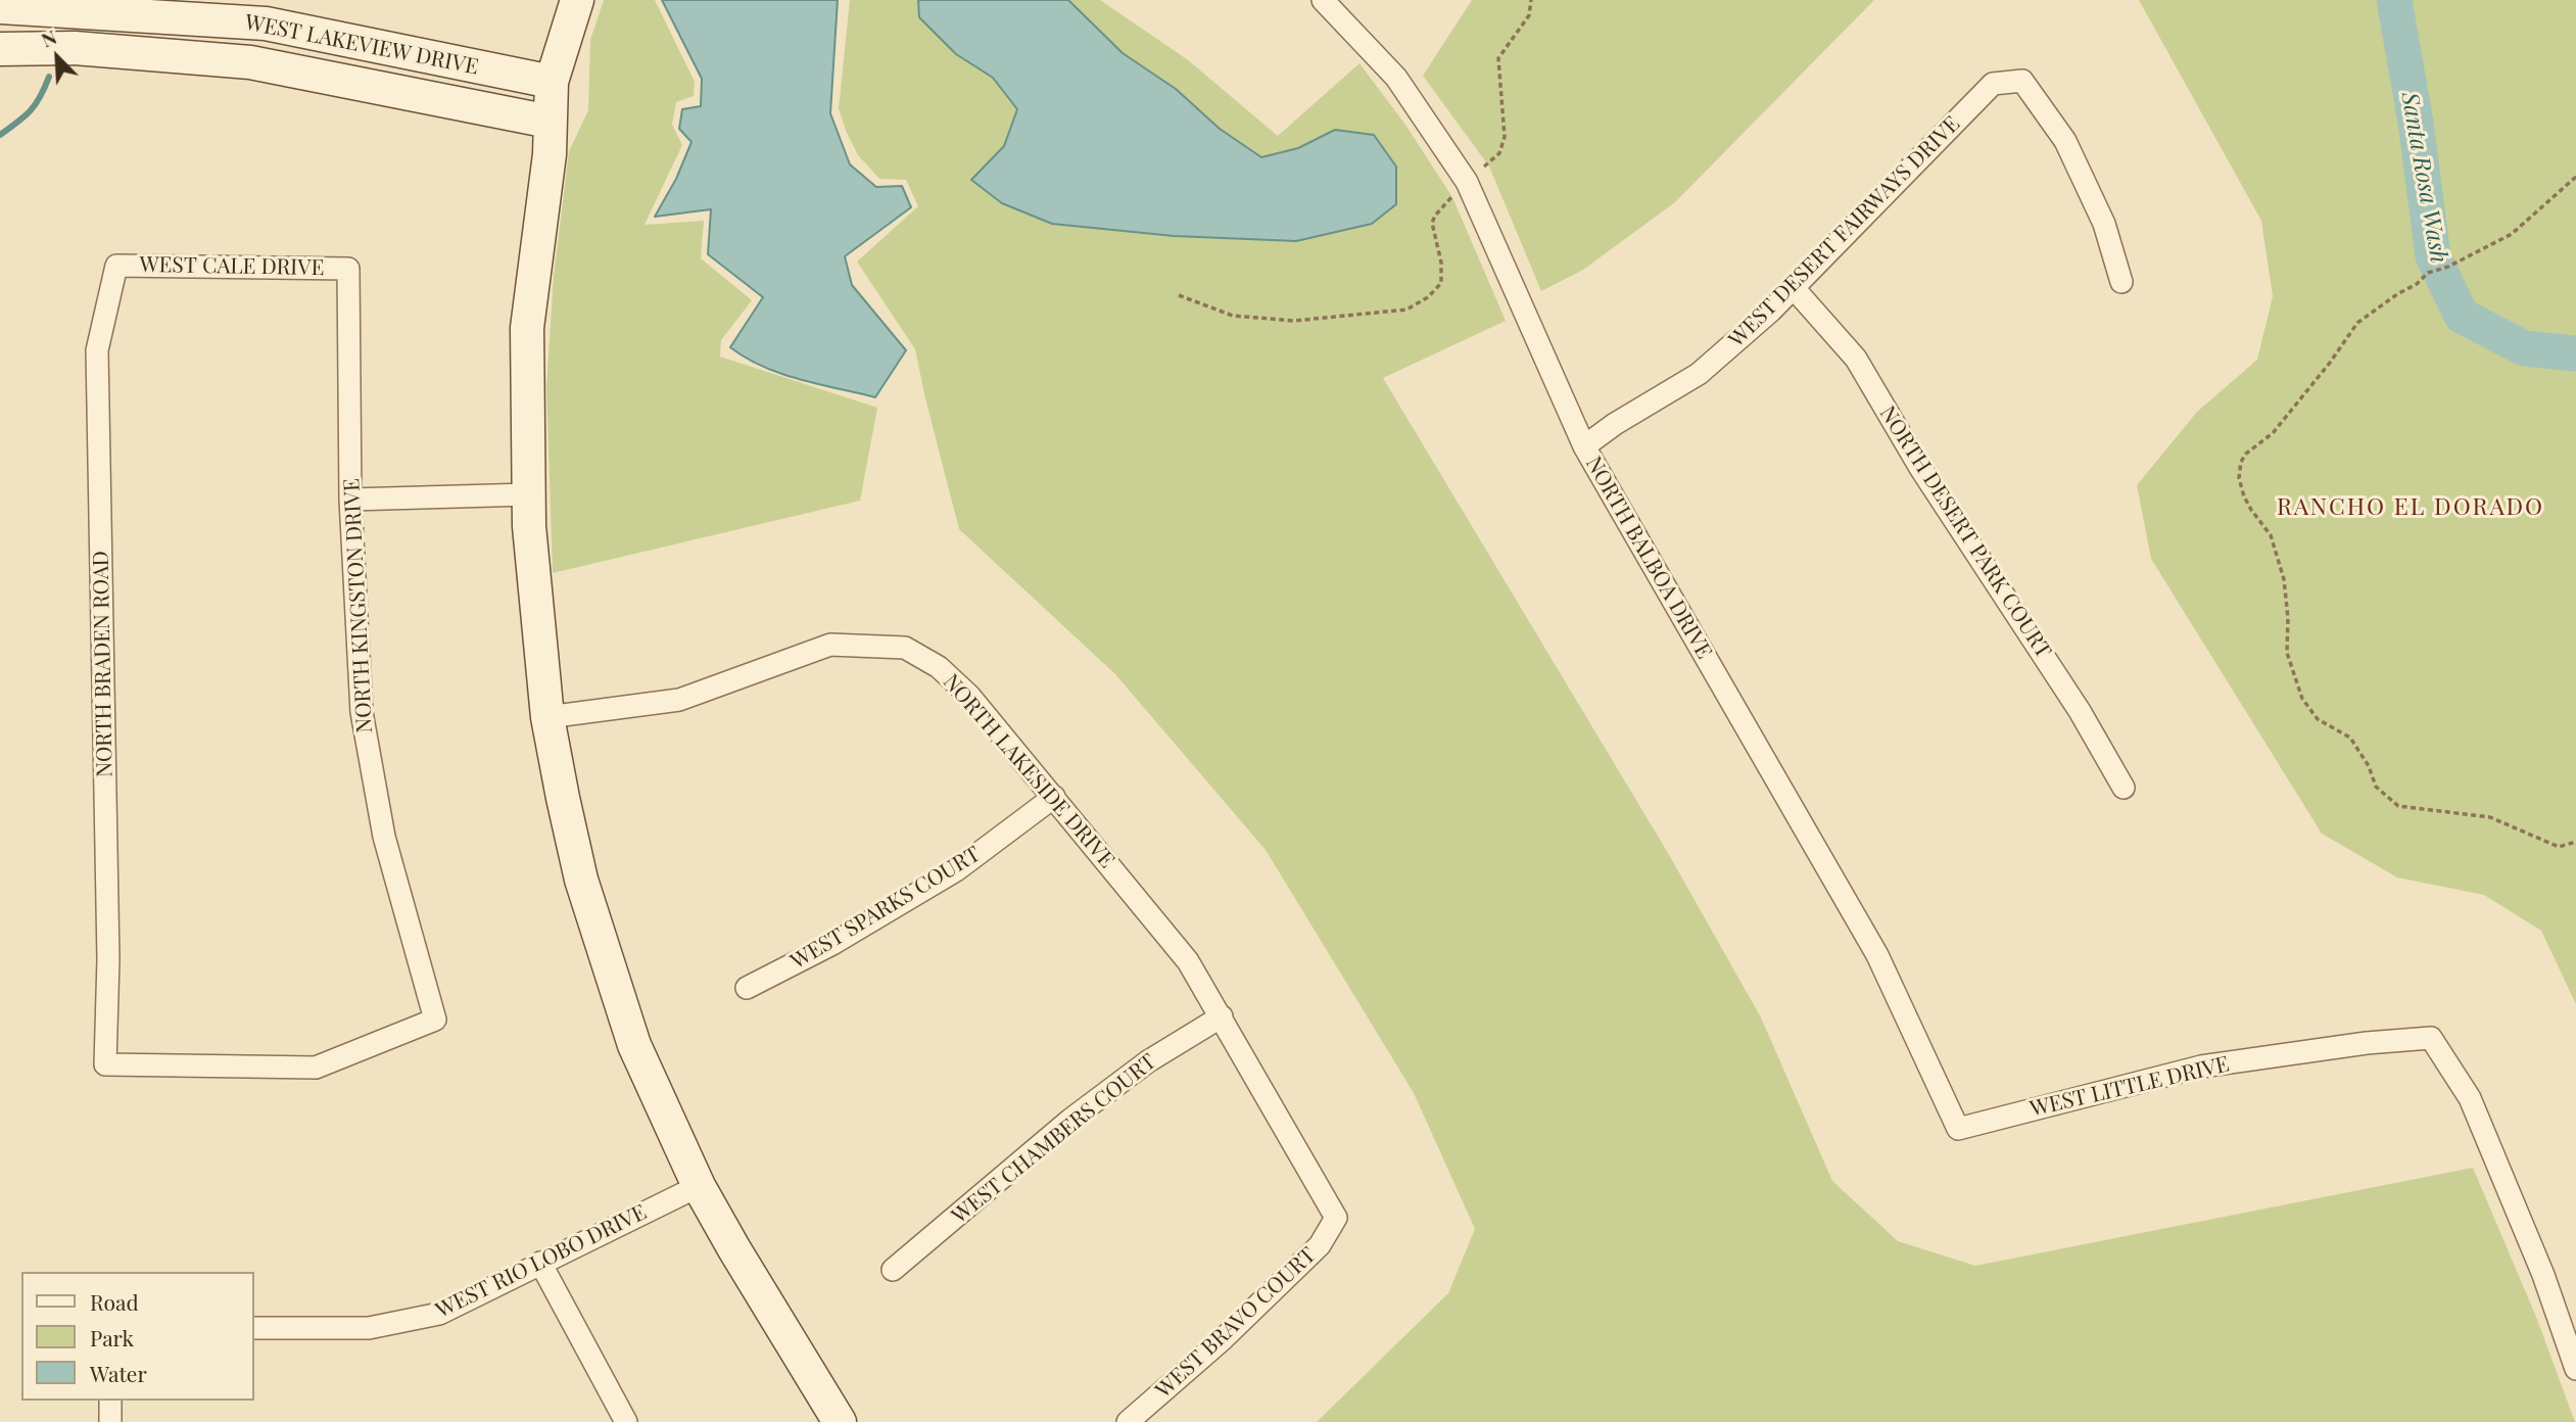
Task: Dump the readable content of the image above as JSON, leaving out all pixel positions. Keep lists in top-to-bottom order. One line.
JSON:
{"streets":{"street":["WEST LAKEVIEW DRIVE","WEST DESERT FAIRWAYS DRIVE","WEST CALE DRIVE","NORTH DESERT PARK COURT","NORTH BALBOA DRIVE","NORTH KINGSTON DRIVE","NORTH BRADEN ROAD","NORTH LAKESIDE DRIVE","WEST SPARKS COURT","WEST LITTLE DRIVE","WEST CHAMBERS COURT","WEST RIO LOBO DRIVE","WEST BRAVO COURT"]},"crossings":[["WEST DESERT FAIRWAYS DRIVE","NORTH DESERT PARK COURT"],["WEST DESERT FAIRWAYS DRIVE","NORTH BALBOA DRIVE"],["WEST CALE DRIVE","NORTH KINGSTON DRIVE"],["WEST CALE DRIVE","NORTH BRADEN ROAD"],["NORTH BALBOA DRIVE","WEST LITTLE DRIVE"],["NORTH KINGSTON DRIVE","NORTH BRADEN ROAD"],["NORTH LAKESIDE DRIVE","WEST SPARKS COURT"],["NORTH LAKESIDE DRIVE","WEST CHAMBERS COURT"],["NORTH LAKESIDE DRIVE","WEST BRAVO COURT"]],"districts":["RANCHO EL DORADO"],"water":["Santa Rosa Wash"],"legend":["Road","Park","Water"],"north":"top left"}
